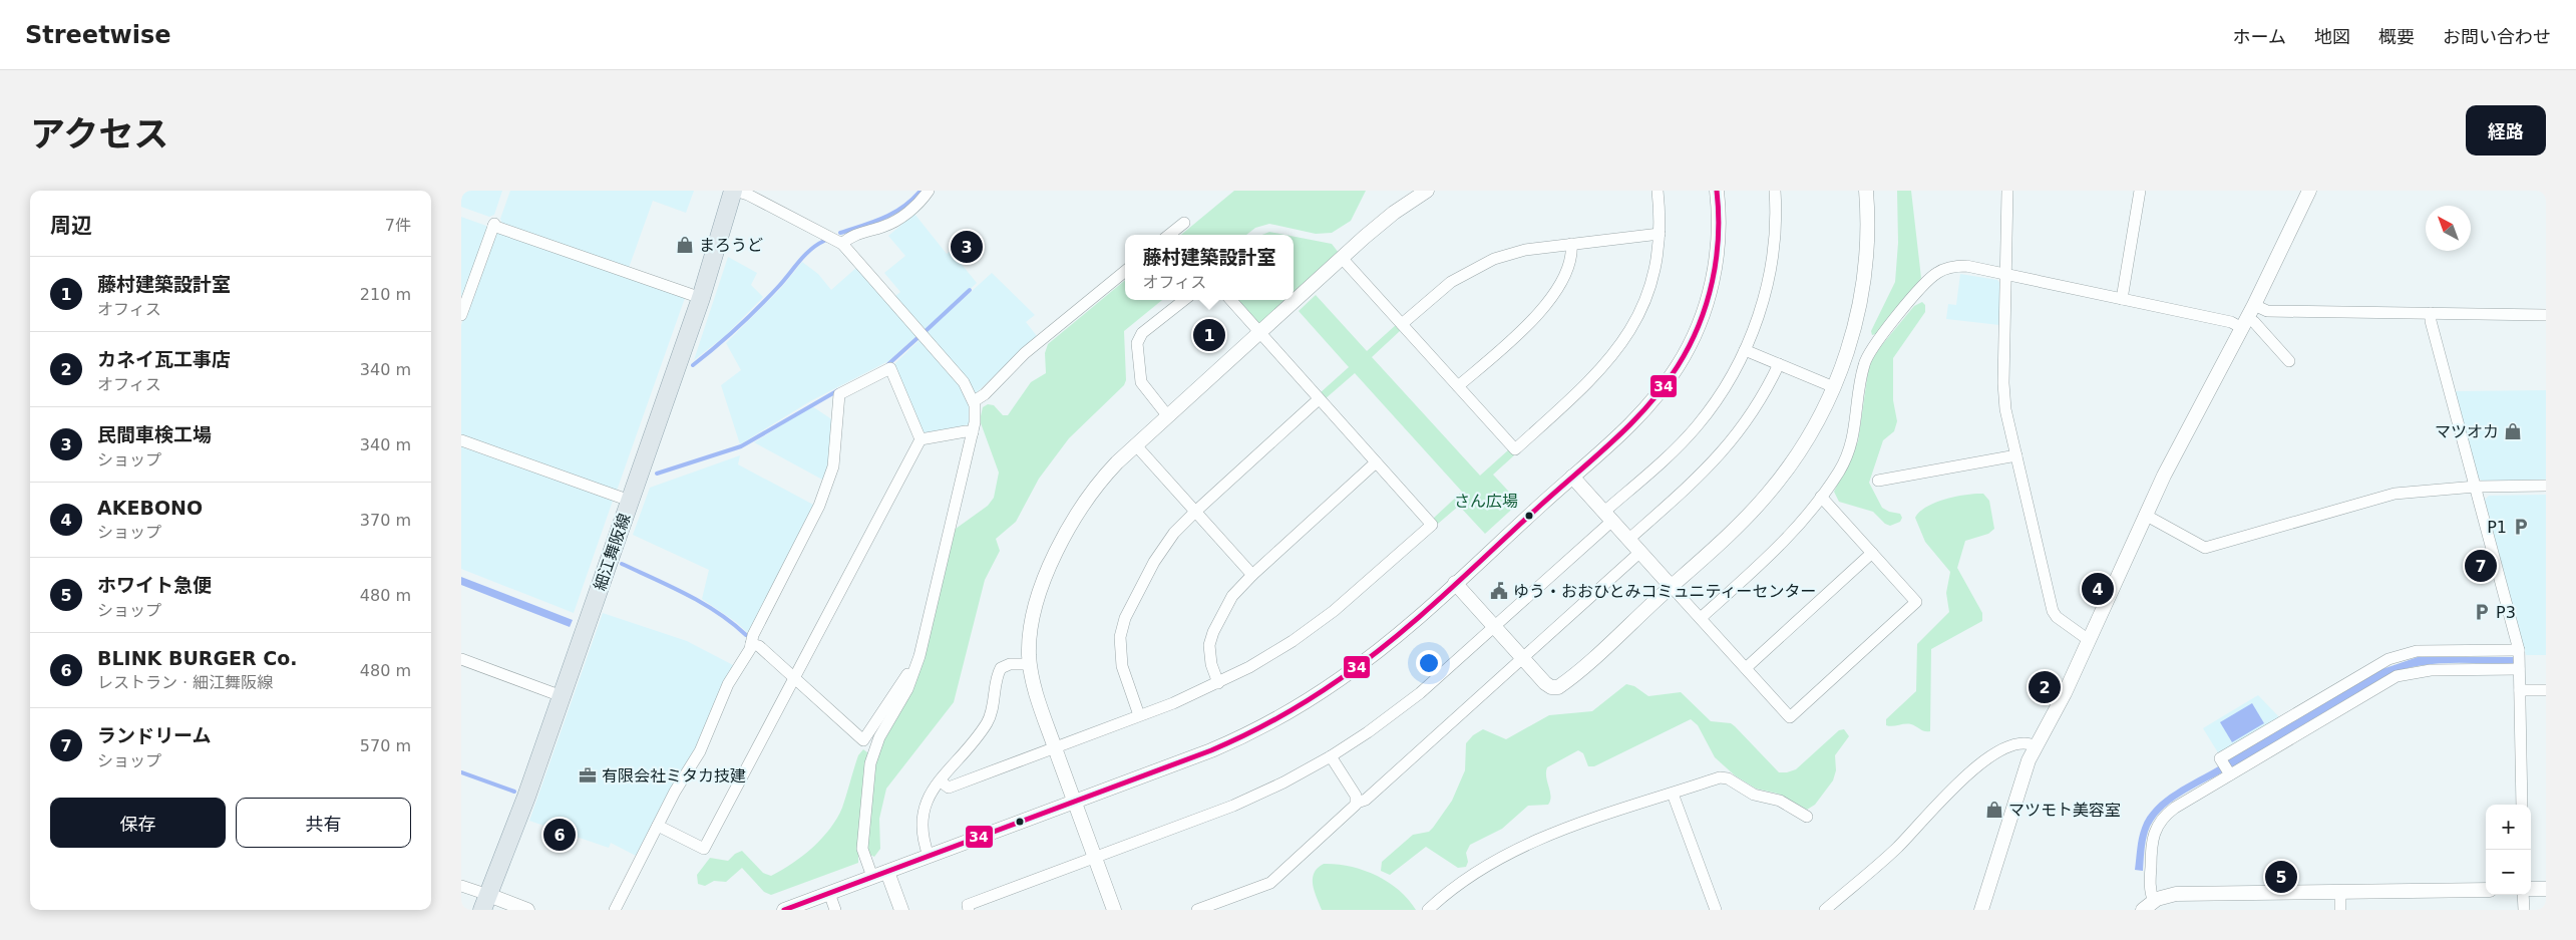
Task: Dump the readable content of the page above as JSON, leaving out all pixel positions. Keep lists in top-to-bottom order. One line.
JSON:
{"streets":{"main road":["細江舞阪線"]},"parks":["さん広場"],"places":{"shop":["まろうど","マツオカ","マツモト美容室"],"parking":["P1","P3"],"public building":["ゆう・おおひとみコミュニティーセンター"],"office":["有限会社ミタカ技建"]},"lines":["transit line 34"],"north":"top left","page":{"header":"Streetwise","nav":["ホーム","地図","概要","お問い合わせ"],"title":"アクセス","buttons":["経路",["保存","共有"]],"heading":["周辺","7件"],"pins":["3","1","7","4","2","6","5"],"popup":["藤村建築設計室","オフィス"],"list":[{"mark":"1","name":"藤村建築設計室","note":"オフィス","value":"210 m"},{"mark":"2","name":"カネイ瓦工事店","note":"オフィス","value":"340 m"},{"mark":"3","name":"民間車検工場","note":"ショップ","value":"340 m"},{"mark":"4","name":"AKEBONO","note":"ショップ","value":"370 m"},{"mark":"5","name":"ホワイト急便","note":"ショップ","value":"480 m"},{"mark":"6","name":"BLINK BURGER Co.","note":"レストラン · 細江舞阪線","value":"480 m"},{"mark":"7","name":"ランドリーム","note":"ショップ","value":"570 m"}],"map_buttons":["+","−"]}}
